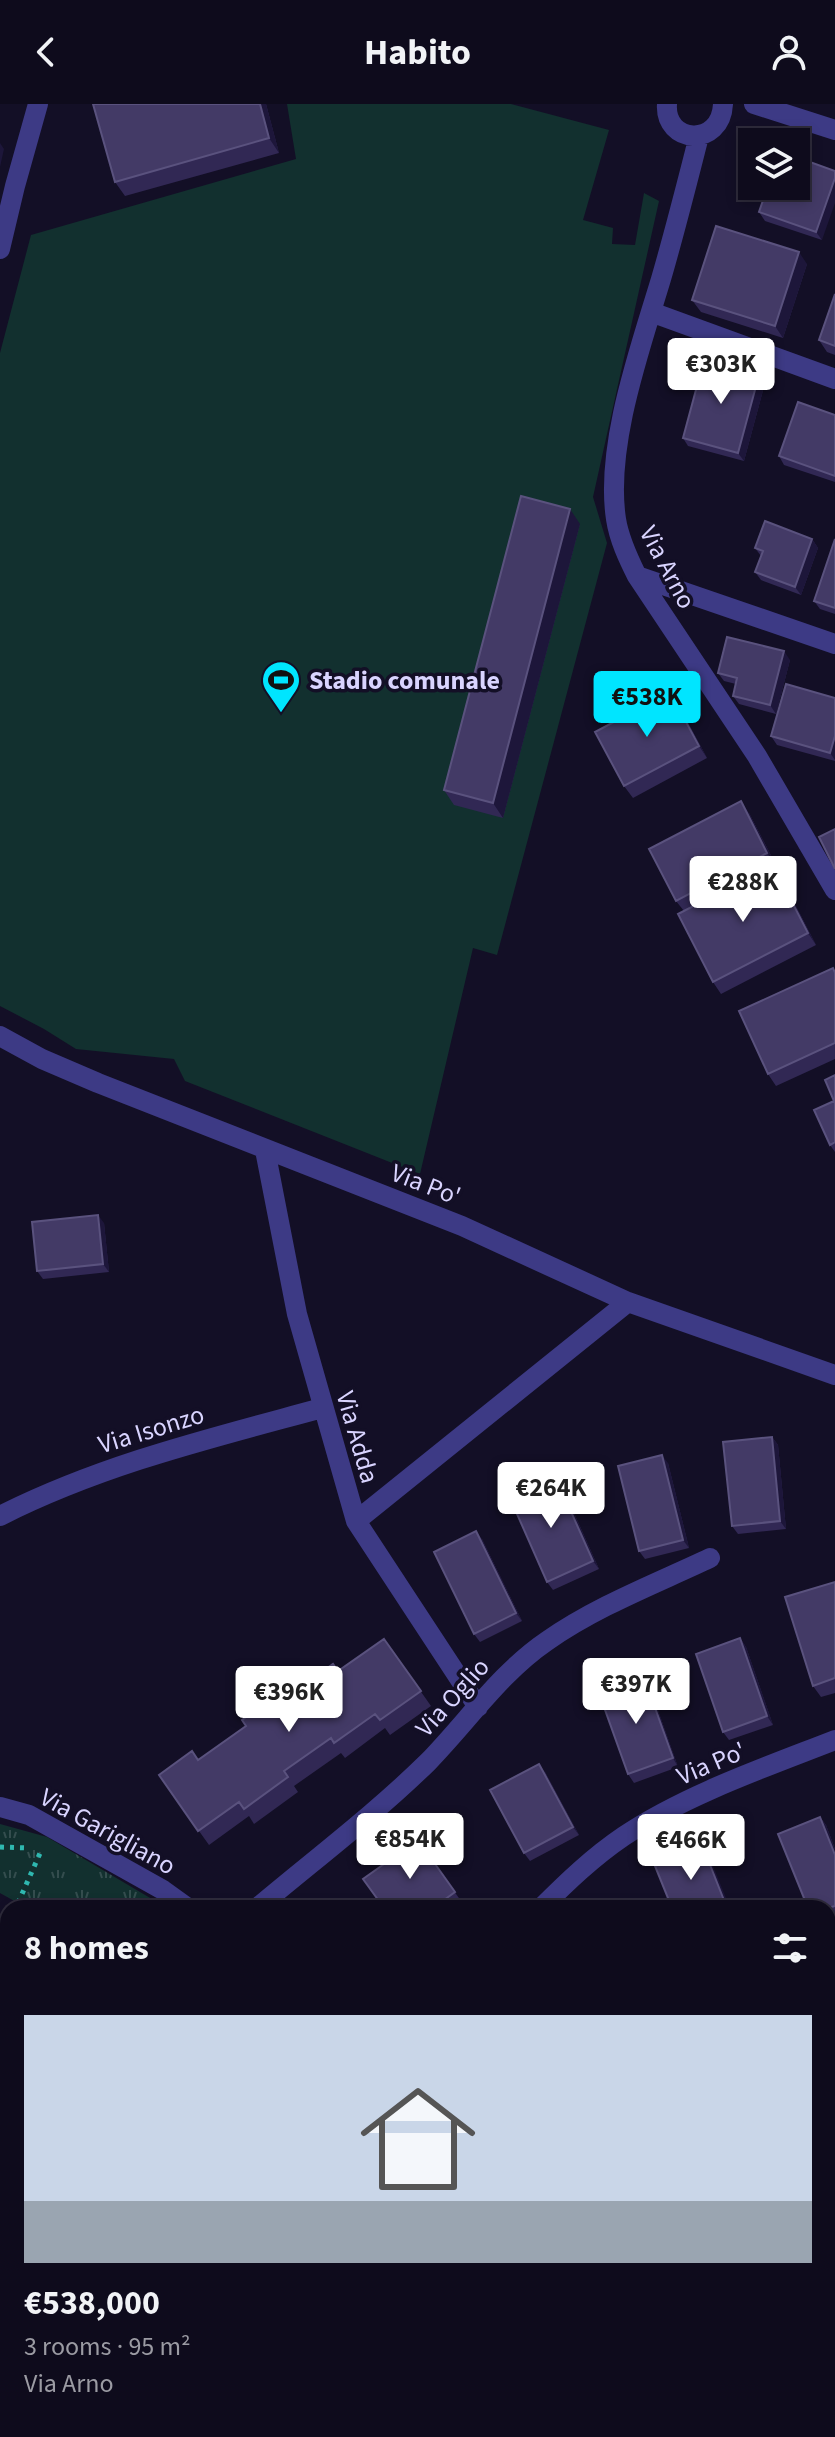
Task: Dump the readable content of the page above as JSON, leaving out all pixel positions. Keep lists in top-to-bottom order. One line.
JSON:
{"streets":{"street":["Via Arno","Via Po'","Via Isonzo","Via Adda","Via Oglio","Via Garigliano"]},"crossings":[["Via Po'","Via Adda"],["Via Isonzo","Via Adda"],["Via Adda","Via Oglio"]],"places":{"sports":["Stadio comunale"]},"page":{"header":"Habito","price":["€303K","€538K","€288K","€264K","€397K","€396K","€854K","€466K"],"heading":"8 homes","list":[{"name":"€538,000","note":"3 rooms · 95 m² · Via Arno"}]}}
